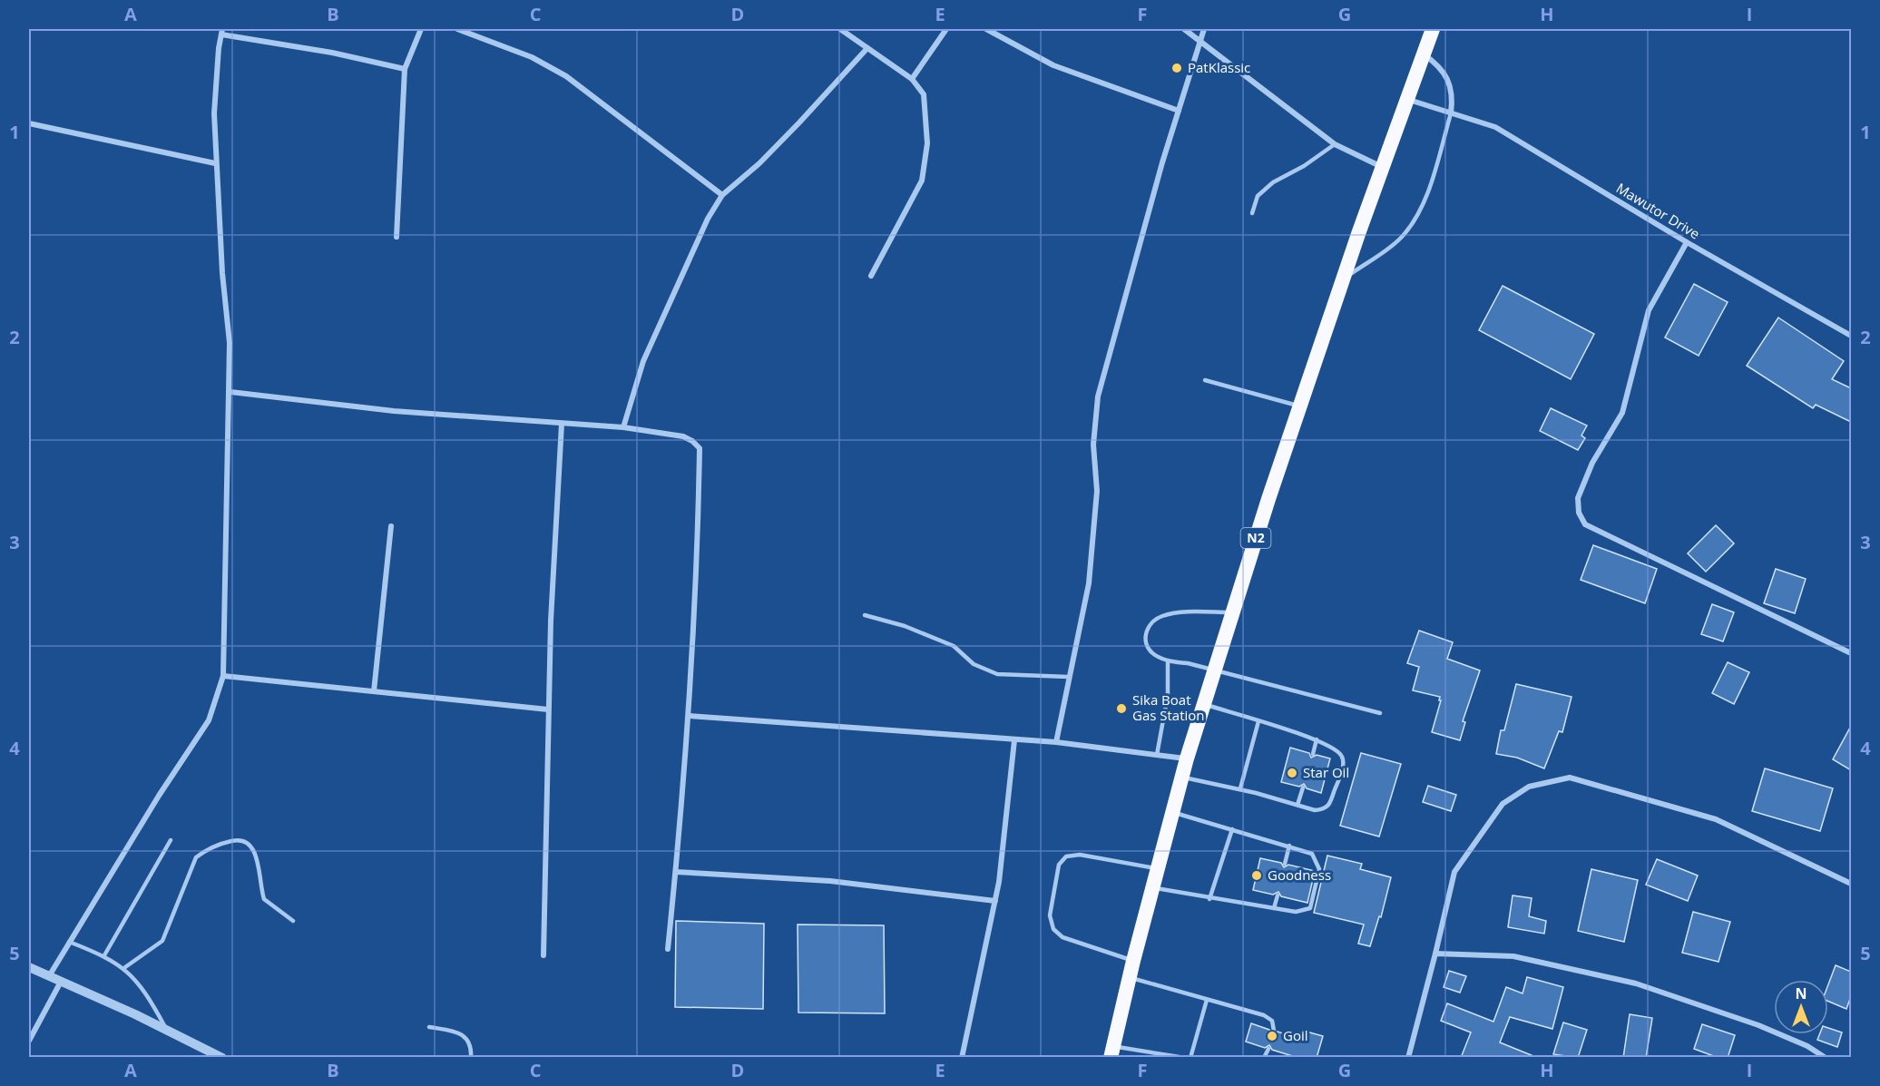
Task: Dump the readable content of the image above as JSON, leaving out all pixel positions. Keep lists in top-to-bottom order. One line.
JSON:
{"streets":{"highway":["N2"],"street":["Mawutor Drive"]},"crossings":[["Mawutor Drive","N2"]],"places":["PatKlassic","Sika Boat Gas Station","Star Oil","Goodness","Goil"],"north":"top","grid":{"columns":["A","B","C","D","E","F","G","H","I"],"rows":["1","2","3","4","5"]}}
